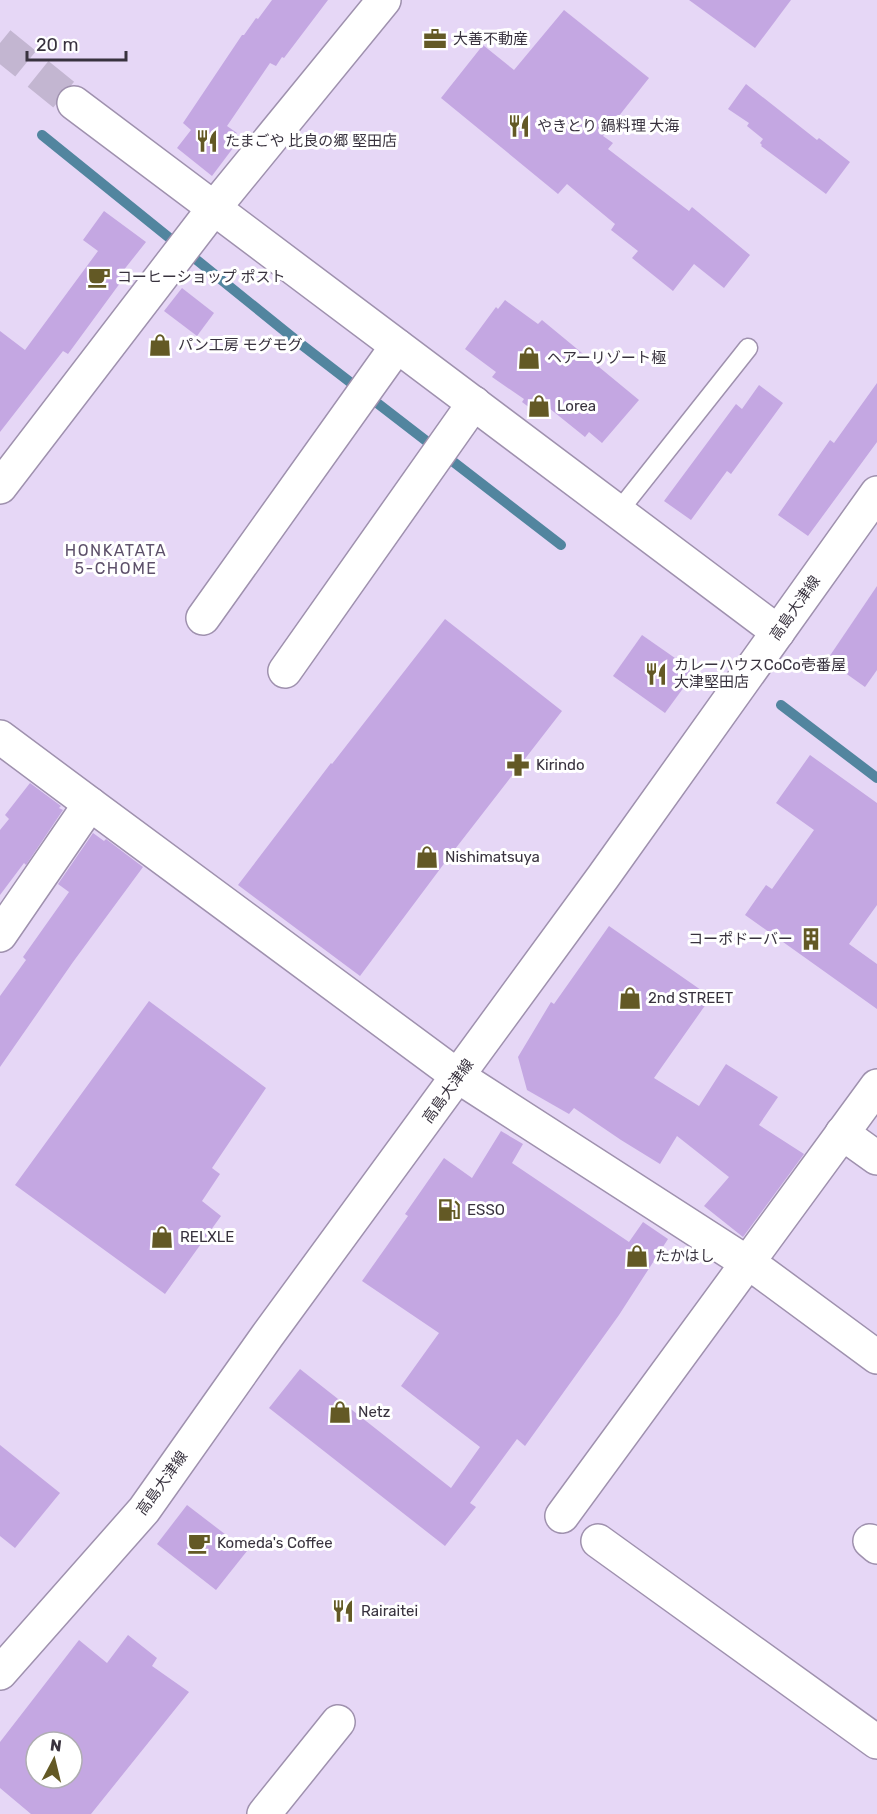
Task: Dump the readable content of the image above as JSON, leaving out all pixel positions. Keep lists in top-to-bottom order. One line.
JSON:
{"streets":{"street":["高島大津線"]},"districts":["HONKATATA 5-CHOME"],"places":{"office":["大善不動産"],"restaurant":["やきとり 鍋料理 大海","たまごや 比良の郷 堅田店","カレーハウスCoCo壱番屋 大津堅田店","Rairaitei"],"cafe":["コーヒーショップ ポスト","Komeda's Coffee"],"shop":["パン工房 モグモグ","ヘアーリゾート極","Lorea","Nishimatsuya","2nd STREET","RELXLE","たかはし","Netz"],"pharmacy":["Kirindo"],"building":["コーポドーバー"],"fuel station":["ESSO"]},"scale_bar":"20 m","north":"top"}
